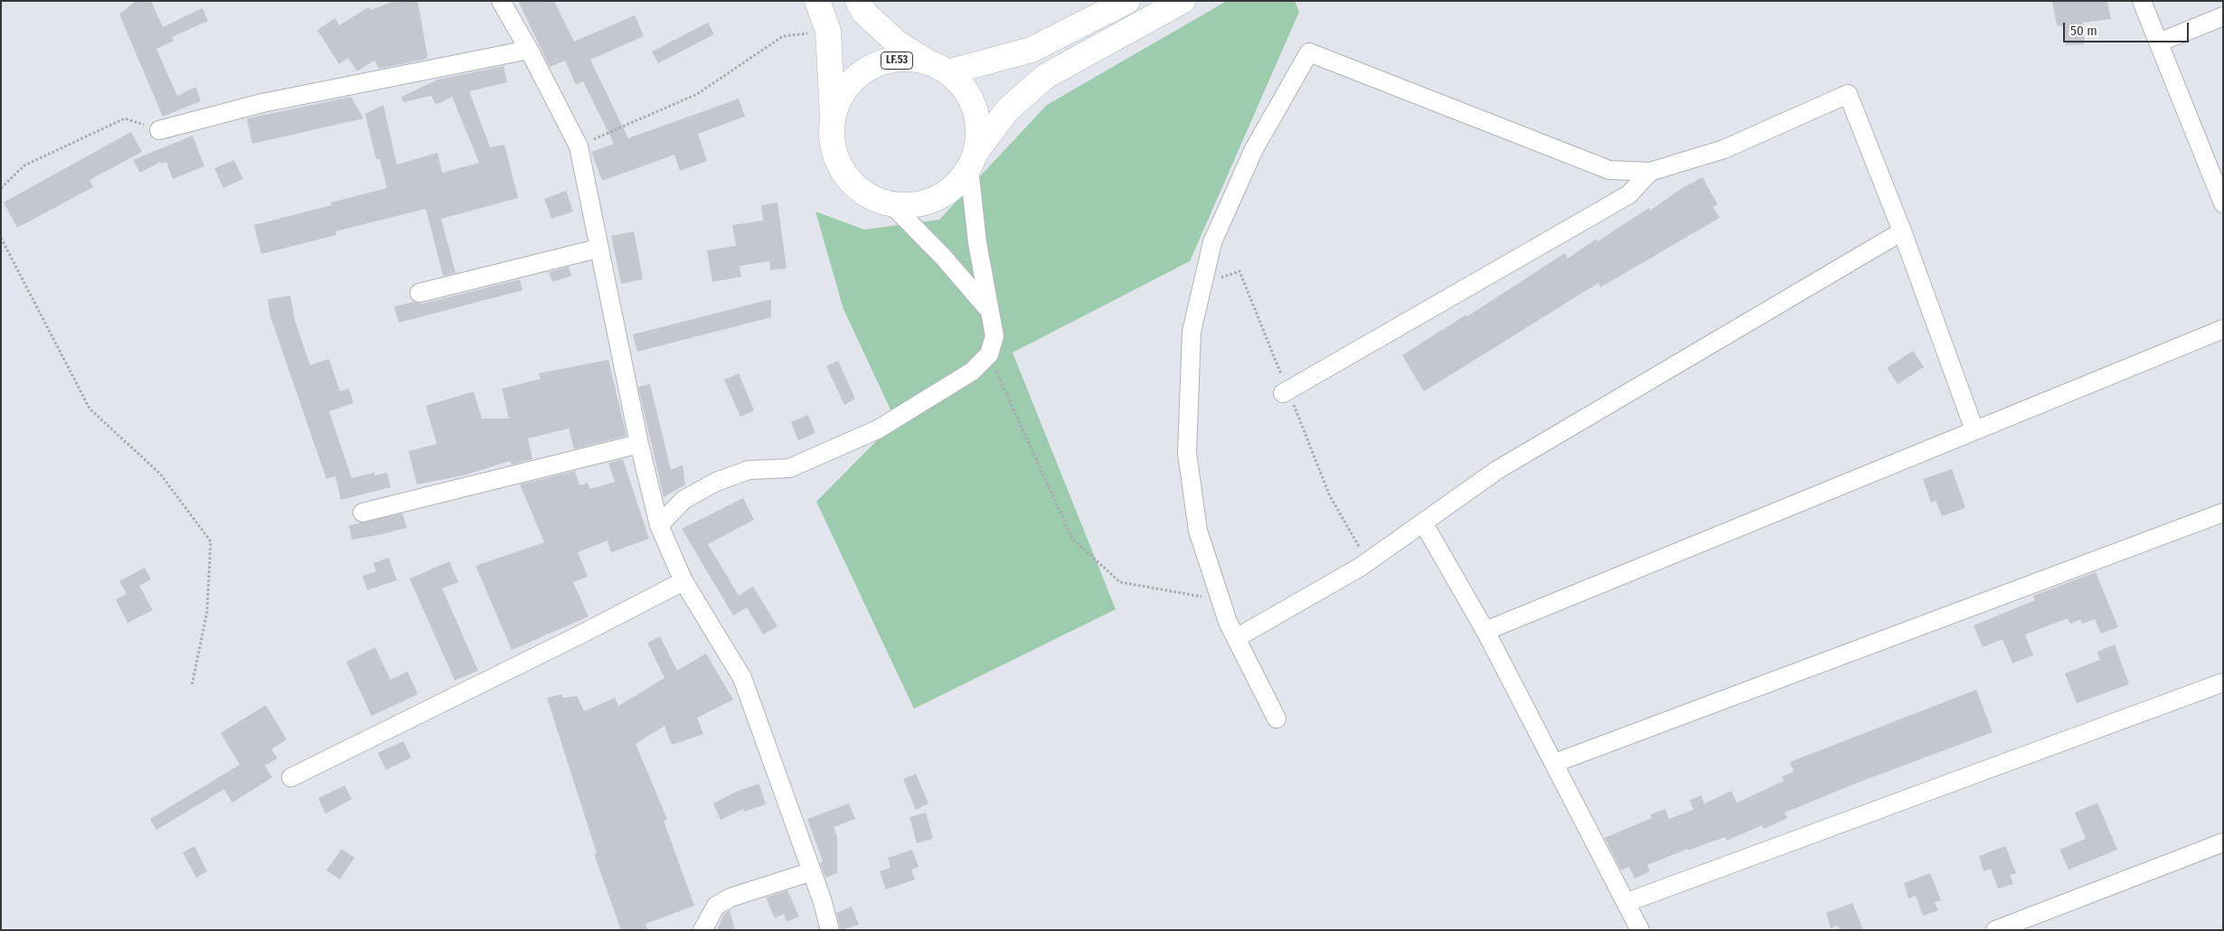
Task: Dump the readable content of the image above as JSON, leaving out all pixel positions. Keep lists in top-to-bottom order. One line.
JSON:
{"streets":{"highway":["LF.53"]},"scale_bar":"50 m"}
